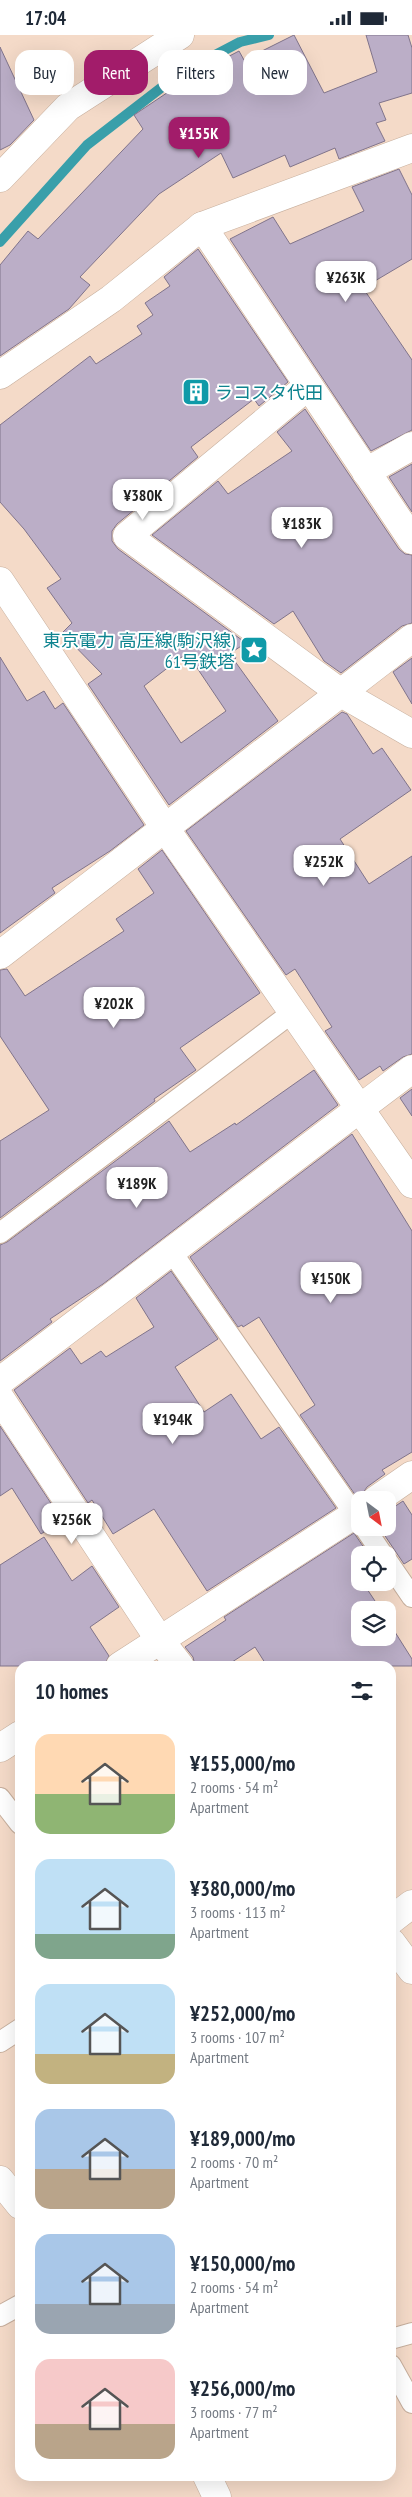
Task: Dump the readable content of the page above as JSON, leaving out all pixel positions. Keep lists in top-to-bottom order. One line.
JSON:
{"places":{"building":["ラコスタ代田"],"place":["東京電力 高圧線(駒沢線) 61号鉄塔"]},"north":"bottom right","page":{"status":"17:04","chip":["Buy","Rent","Filters","New"],"price":["¥155K","¥263K","¥380K","¥183K","¥252K","¥202K","¥189K","¥150K","¥194K","¥256K"],"heading":"10 homes","list":[{"name":"¥155,000/mo","note":"2 rooms · 54 m² · Apartment"},{"name":"¥380,000/mo","note":"3 rooms · 113 m² · Apartment"},{"name":"¥252,000/mo","note":"3 rooms · 107 m² · Apartment"},{"name":"¥189,000/mo","note":"2 rooms · 70 m² · Apartment"},{"name":"¥150,000/mo","note":"2 rooms · 54 m² · Apartment"},{"name":"¥256,000/mo","note":"3 rooms · 77 m² · Apartment"}]}}
